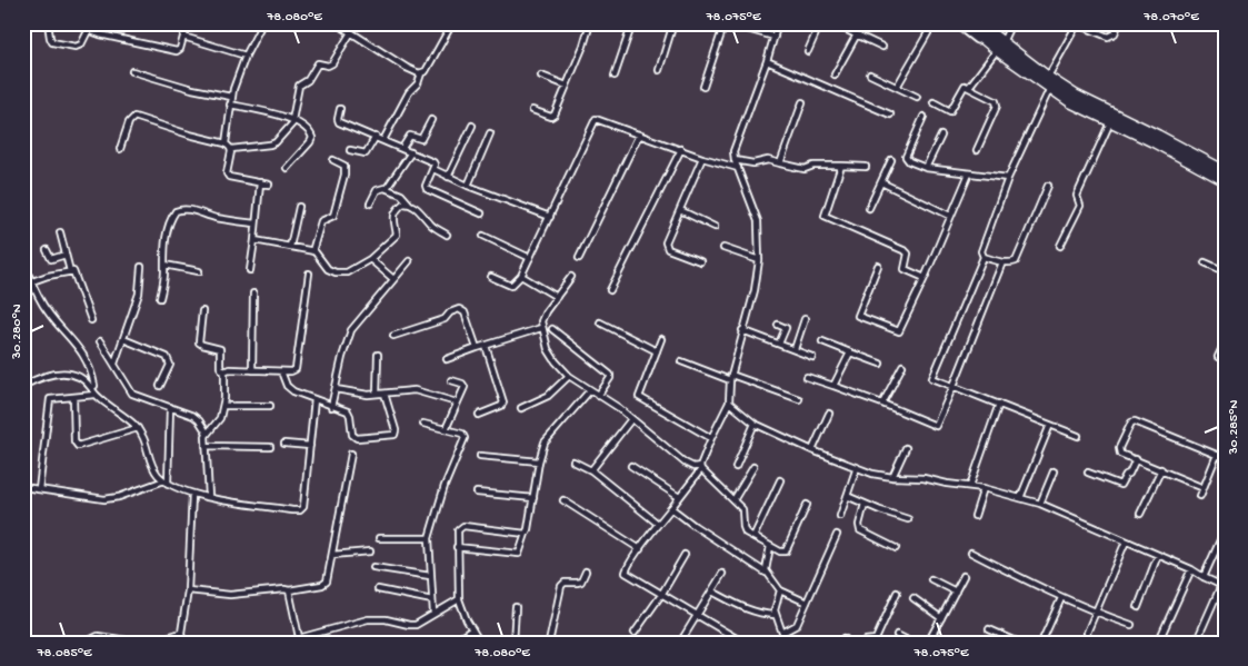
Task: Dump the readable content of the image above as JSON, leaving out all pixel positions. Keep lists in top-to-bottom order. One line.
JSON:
{"coordinates":["78.080°E","78.075°E","78.070°E","30.280°N","30.285°N","78.085°E"]}
